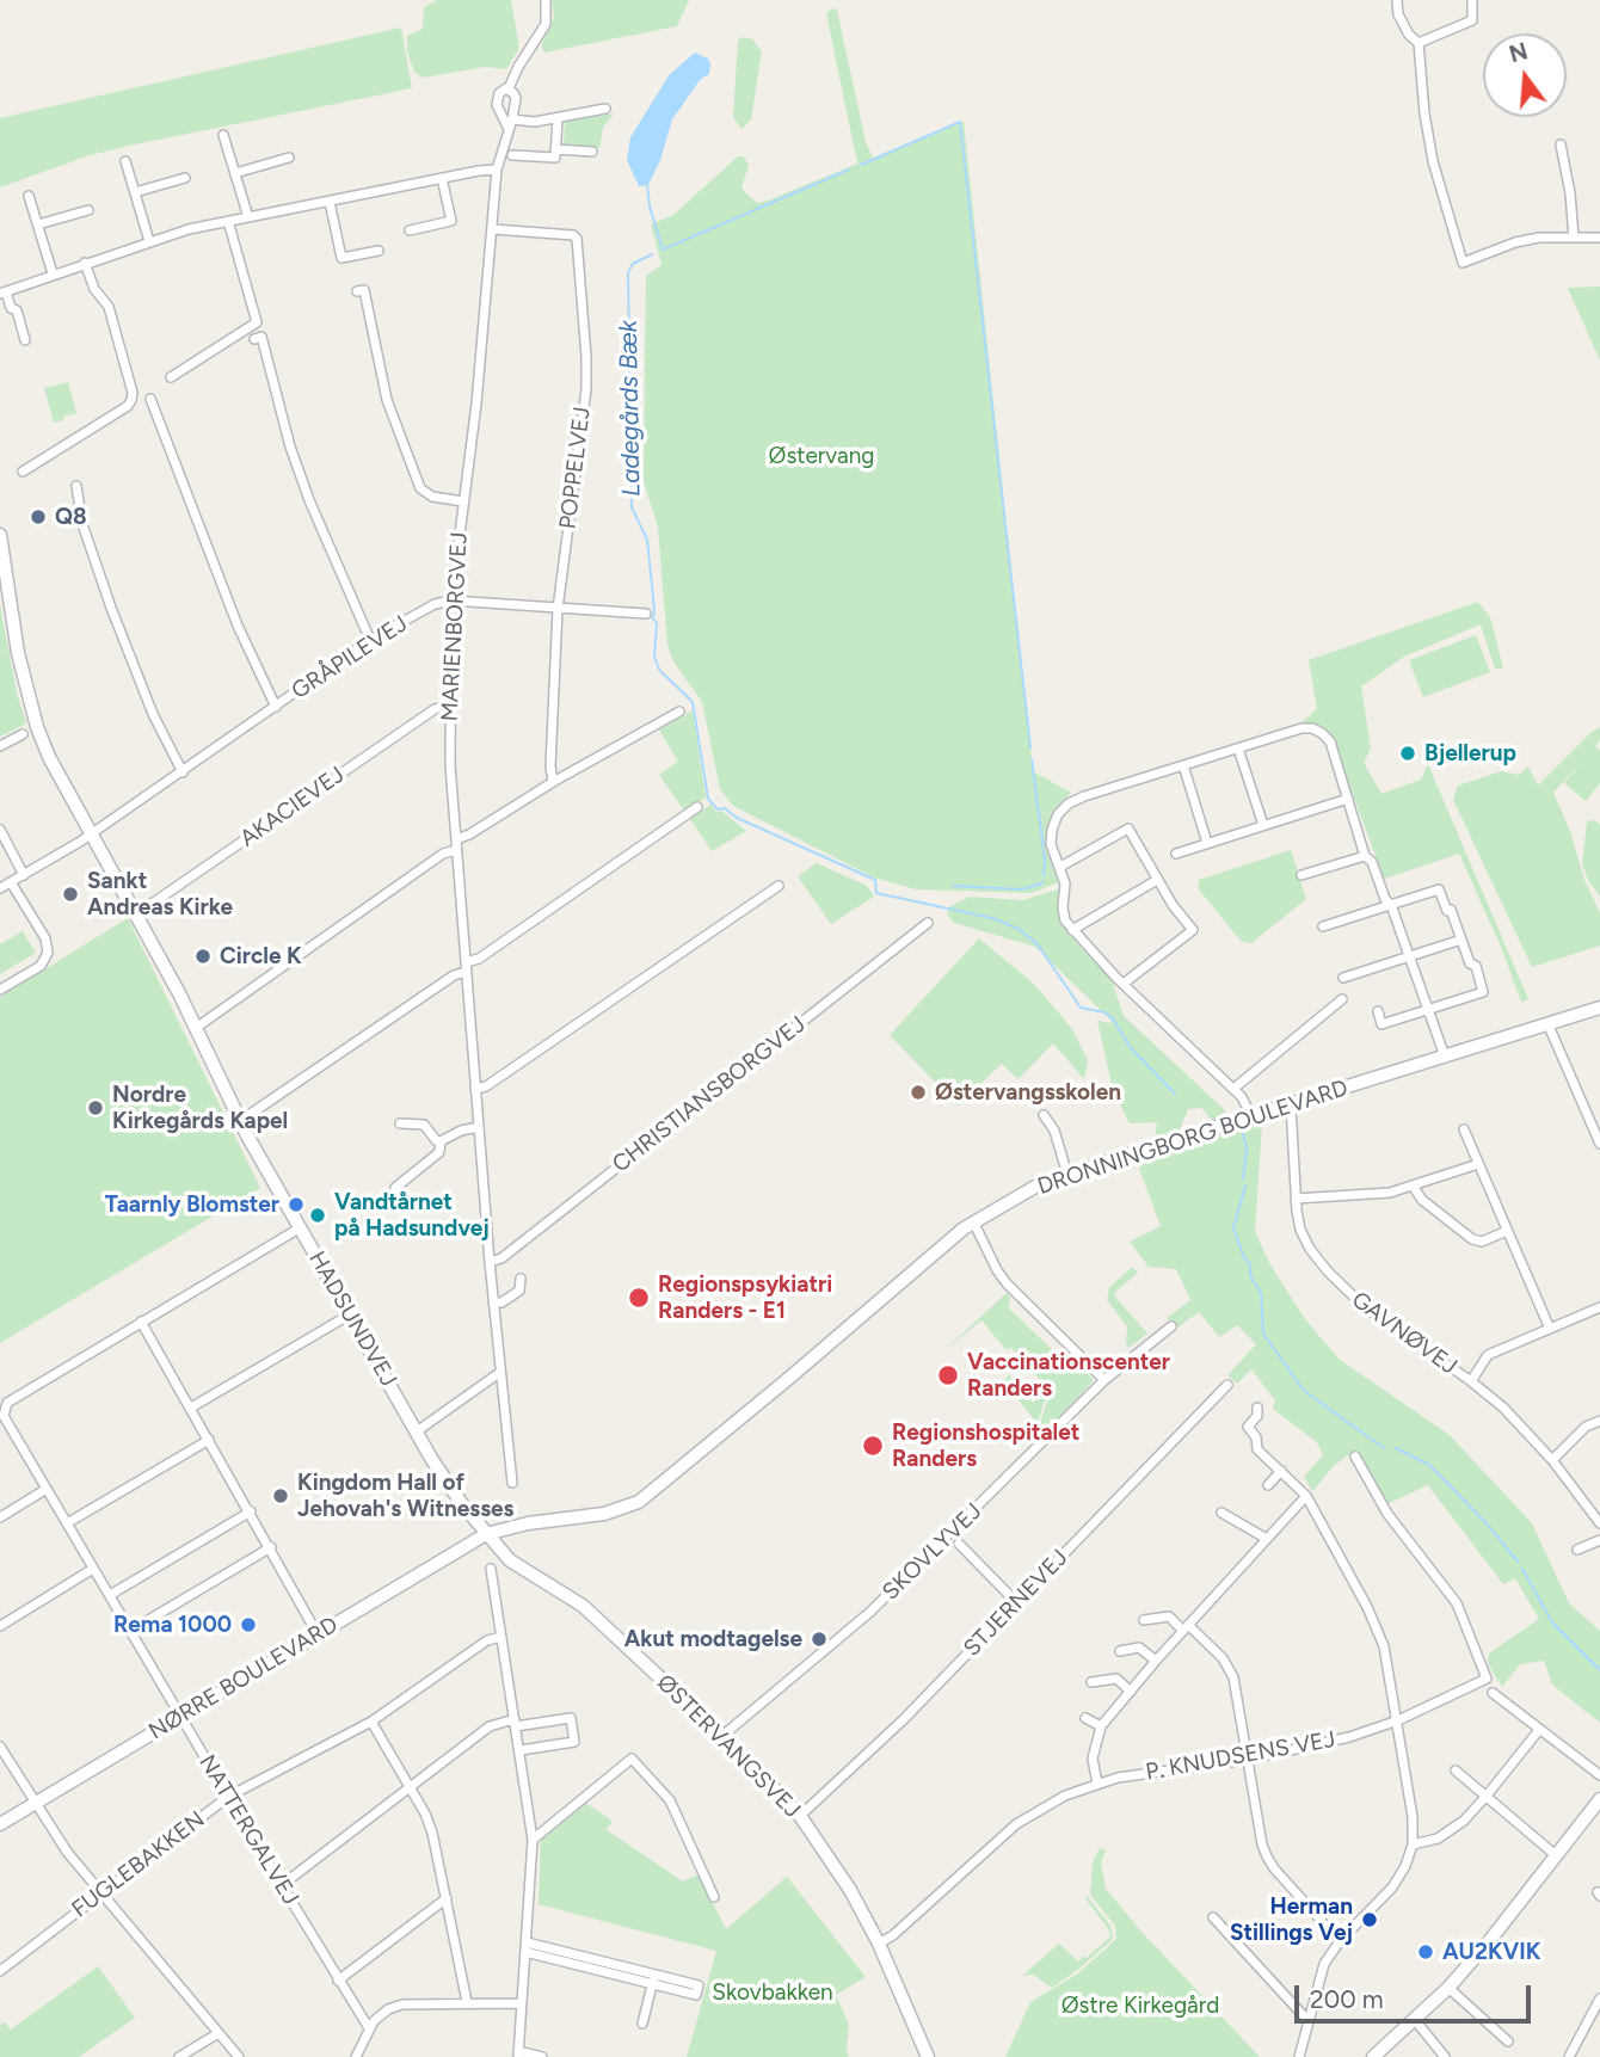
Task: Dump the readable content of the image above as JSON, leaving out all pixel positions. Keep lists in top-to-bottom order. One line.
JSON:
{"streets":{"street":["POPPELVEJ","MARIENBORGVEJ","GRÅPILEVEJ","AKACIEVEJ","CHRISTIANSBORGVEJ","DRONNINGBORG BOULEVARD","HADSUNDVEJ","GAVNØVEJ","SKOVLYVEJ","STJERNEVEJ","NØRRE BOULEVARD","ØSTERVANGSVEJ","P. KNUDSENS VEJ","NATTERGALVEJ","FUGLEBAKKEN"]},"crossings":[["POPPELVEJ","MARIENBORGVEJ"],["POPPELVEJ","GRÅPILEVEJ"],["MARIENBORGVEJ","GRÅPILEVEJ"],["MARIENBORGVEJ","AKACIEVEJ"],["MARIENBORGVEJ","CHRISTIANSBORGVEJ"],["GRÅPILEVEJ","HADSUNDVEJ"],["AKACIEVEJ","HADSUNDVEJ"],["DRONNINGBORG BOULEVARD","HADSUNDVEJ"],["DRONNINGBORG BOULEVARD","GAVNØVEJ"],["DRONNINGBORG BOULEVARD","NØRRE BOULEVARD"],["DRONNINGBORG BOULEVARD","ØSTERVANGSVEJ"],["HADSUNDVEJ","NØRRE BOULEVARD"],["HADSUNDVEJ","ØSTERVANGSVEJ"],["SKOVLYVEJ","ØSTERVANGSVEJ"],["STJERNEVEJ","ØSTERVANGSVEJ"],["NØRRE BOULEVARD","ØSTERVANGSVEJ"],["NØRRE BOULEVARD","NATTERGALVEJ"],["ØSTERVANGSVEJ","P. KNUDSENS VEJ"],["NATTERGALVEJ","FUGLEBAKKEN"]],"water":["Ladegårds Bæk"],"parks":["Østervang","Skovbakken","Østre Kirkegård"],"places":["Q8","Bjellerup","Sankt Andreas Kirke","Circle K","Østervangsskolen","Nordre Kirkegårds Kapel","Taarnly Blomster","Vandtårnet på Hadsundvej","Regionspsykiatri Randers - E1","Vaccinationscenter Randers","Regionshospitalet Randers","Kingdom Hall of Jehovah's Witnesses","Rema 1000","Akut modtagelse","Herman Stillings Vej","AU2KVIK"],"scale_bar":"200 m","north":"top"}
